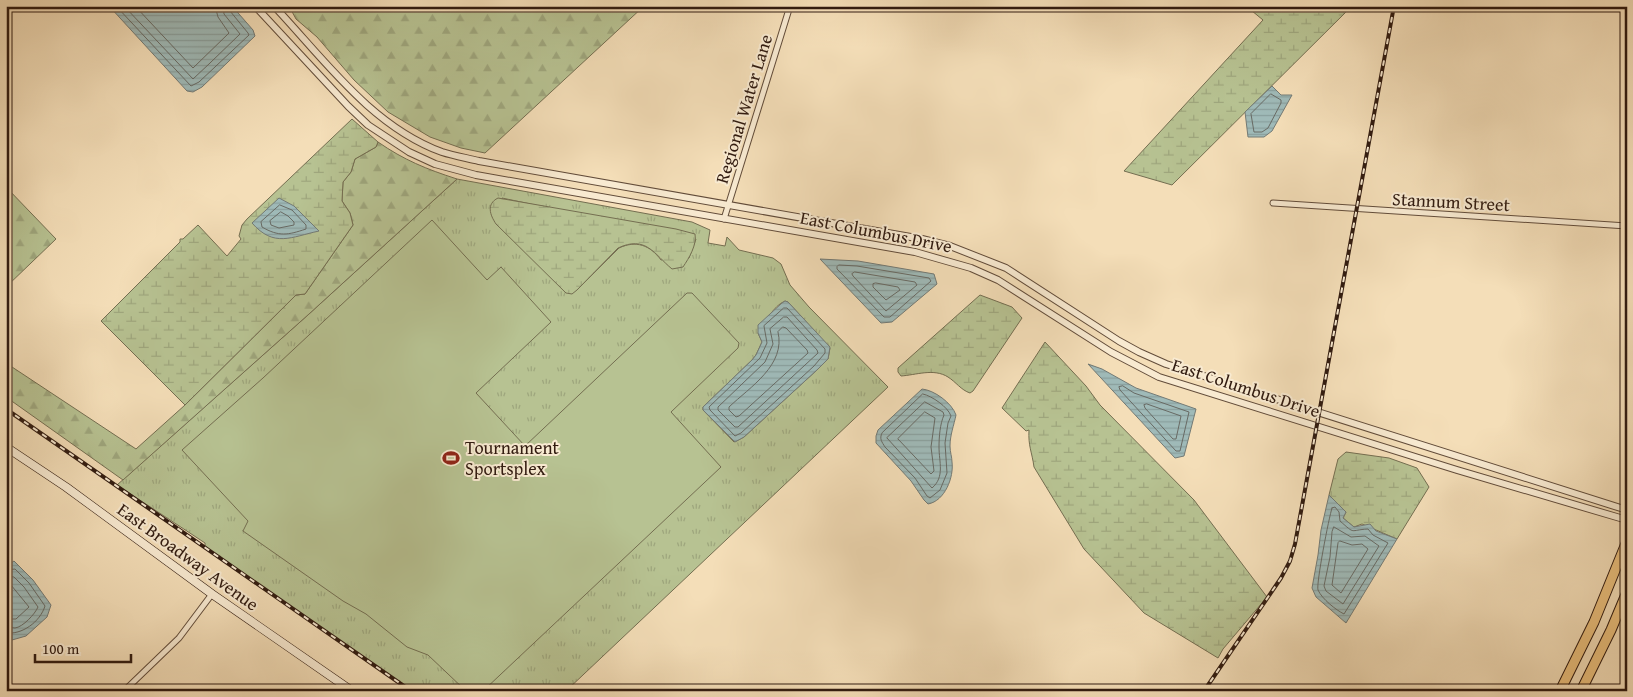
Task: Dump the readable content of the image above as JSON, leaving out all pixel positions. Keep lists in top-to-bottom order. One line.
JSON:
{"streets":{"main road":["East Broadway Avenue"],"street":["Regional Water Lane","Stannum Street","East Columbus Drive"]},"crossings":[["Regional Water Lane","East Columbus Drive"]],"places":{"sports":["Tournament Sportsplex"]},"scale_bar":"100 m"}
